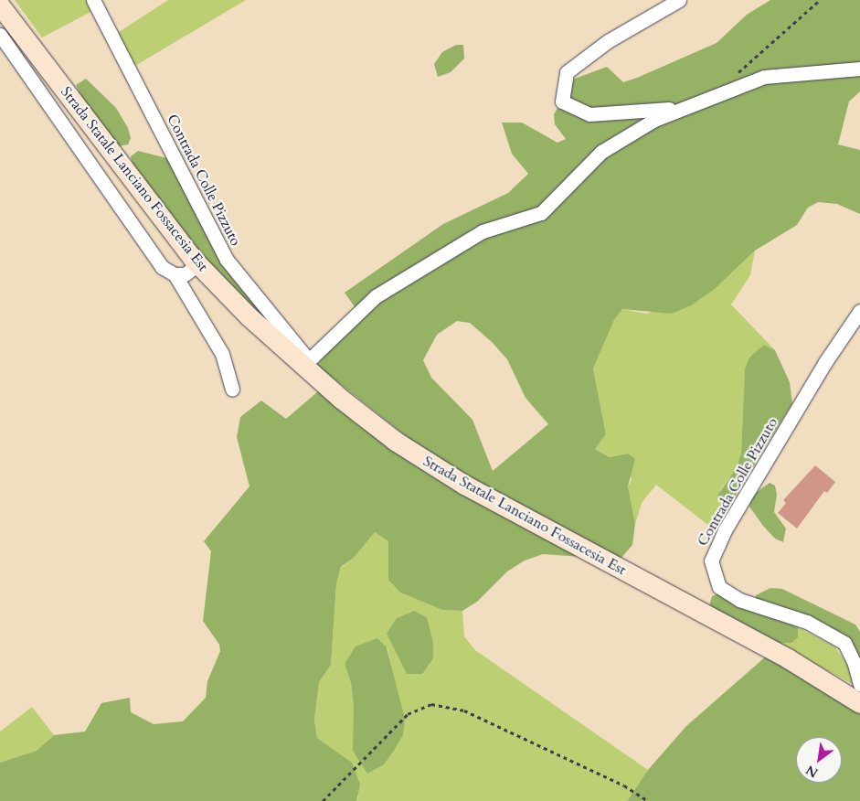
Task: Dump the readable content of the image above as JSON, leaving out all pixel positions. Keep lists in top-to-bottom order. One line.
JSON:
{"streets":{"main road":["Strada Statale Lanciano Fossacesia Est"],"street":["Contrada Colle Pizzuto"]},"crossings":[["Strada Statale Lanciano Fossacesia Est","Contrada Colle Pizzuto"]],"north":"bottom left"}
